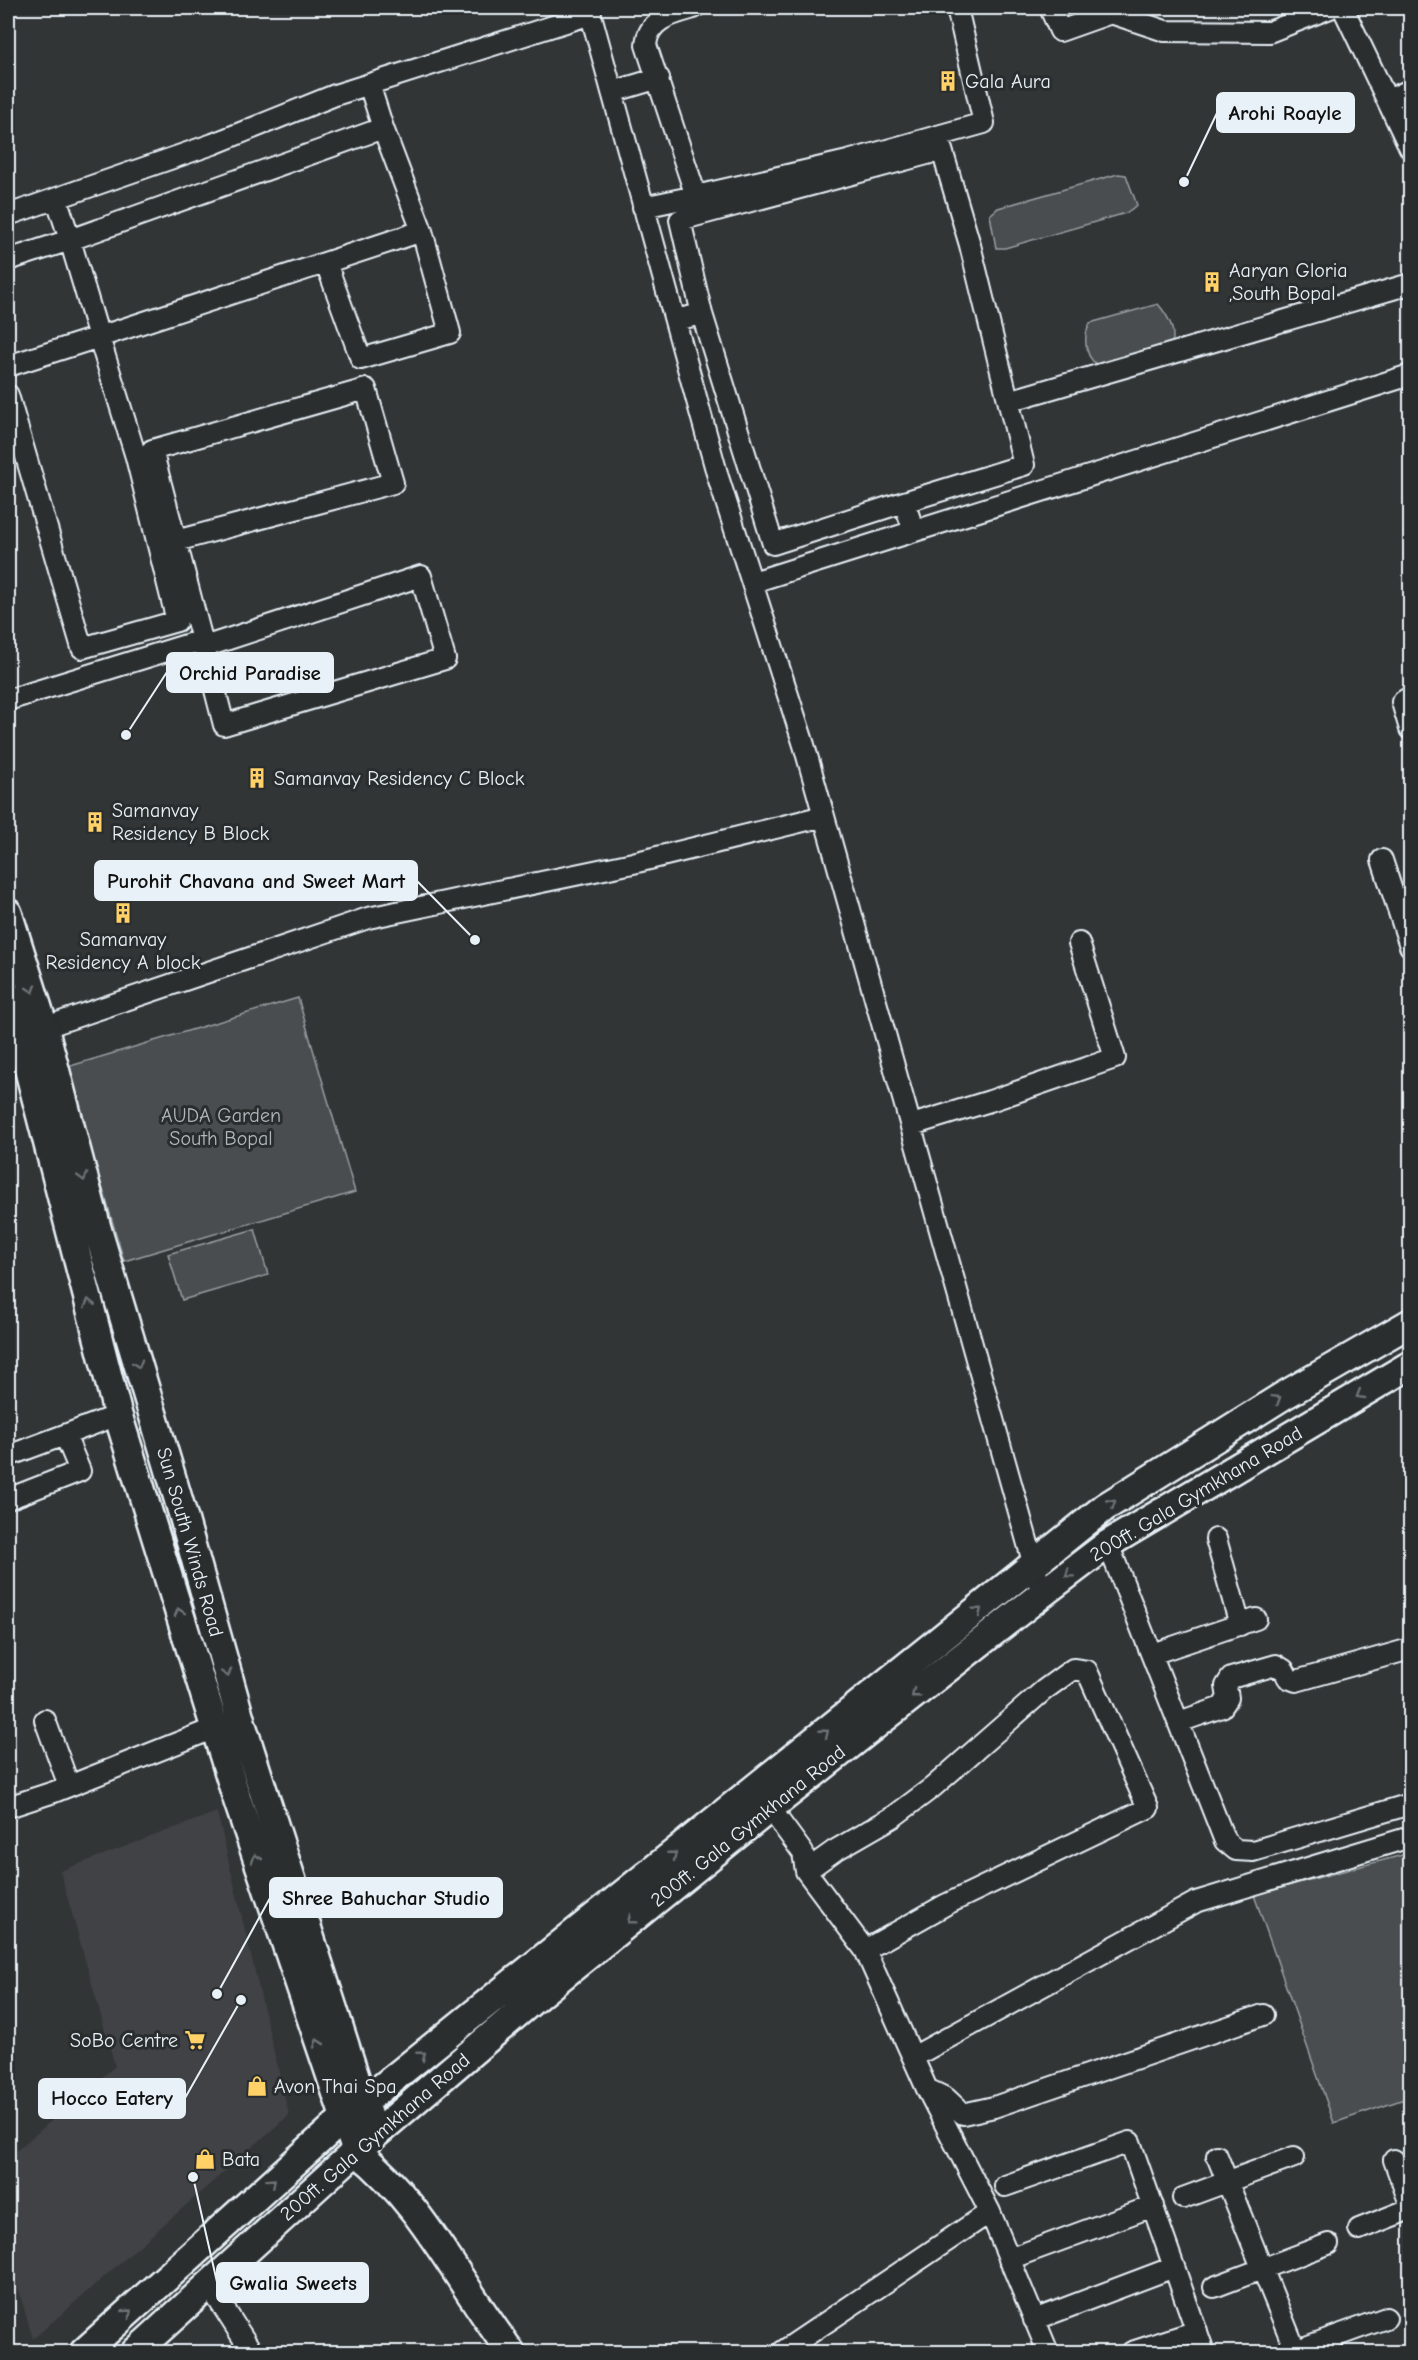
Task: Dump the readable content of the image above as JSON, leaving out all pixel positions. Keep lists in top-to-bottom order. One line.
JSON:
{"streets":{"street":["200ft. Gala Gymkhana Road","Sun South Winds Road"]},"crossings":[["200ft. Gala Gymkhana Road","Sun South Winds Road"]],"parks":["AUDA Garden South Bopal"],"places":{"building":["Gala Aura","Aaryan Gloria ,South Bopal","Samanvay Residency C Block","Samanvay Residency B Block","Samanvay Residency A block"],"other":["Arohi Roayle","Orchid Paradise","Purohit Chavana and Sweet Mart","Shree Bahuchar Studio","Hocco Eatery","Gwalia Sweets"],"supermarket":["SoBo Centre"],"shop":["Avon Thai Spa","Bata"]}}
